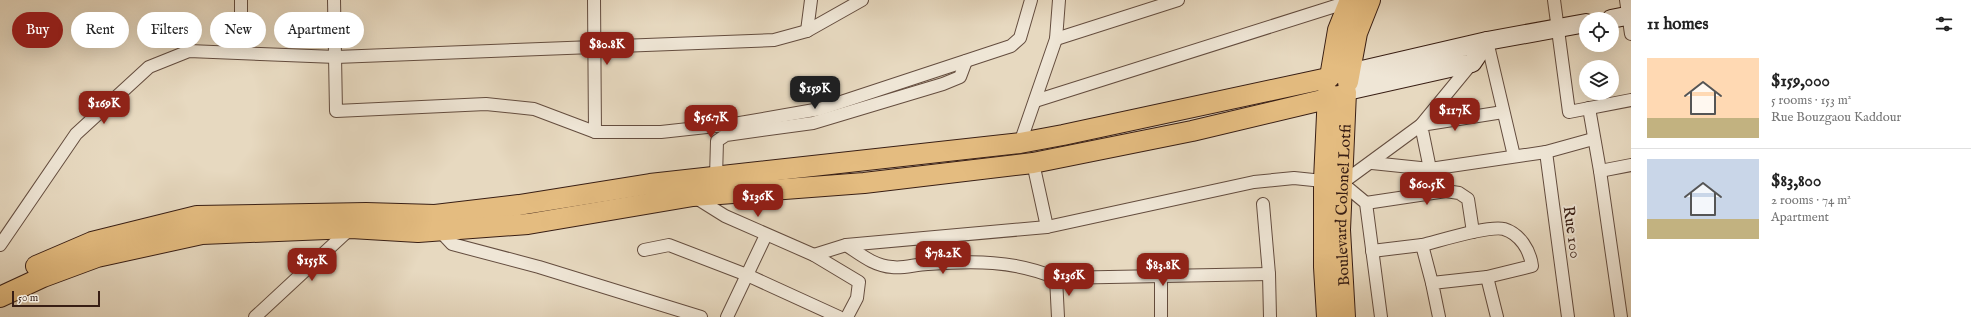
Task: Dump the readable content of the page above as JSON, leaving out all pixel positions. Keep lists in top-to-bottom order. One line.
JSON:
{"streets":{"main road":["Boulevard Colonel Lotfi"],"street":["Rue 100"]},"scale_bar":"50 m","page":{"heading":"11 homes","chip":["Buy","Rent","Filters","New","Apartment"],"price":["$80.8K","$159K","$169K","$117K","$56.7K","$60.5K","$136K","$78.2K","$155K","$83.8K","$136K"],"list":[{"name":"$159,000","note":"5 rooms · 153 m² · Rue Bouzgaou Kaddour"},{"name":"$83,800","note":"2 rooms · 74 m² · Apartment"}],"scale":"50 m"}}
